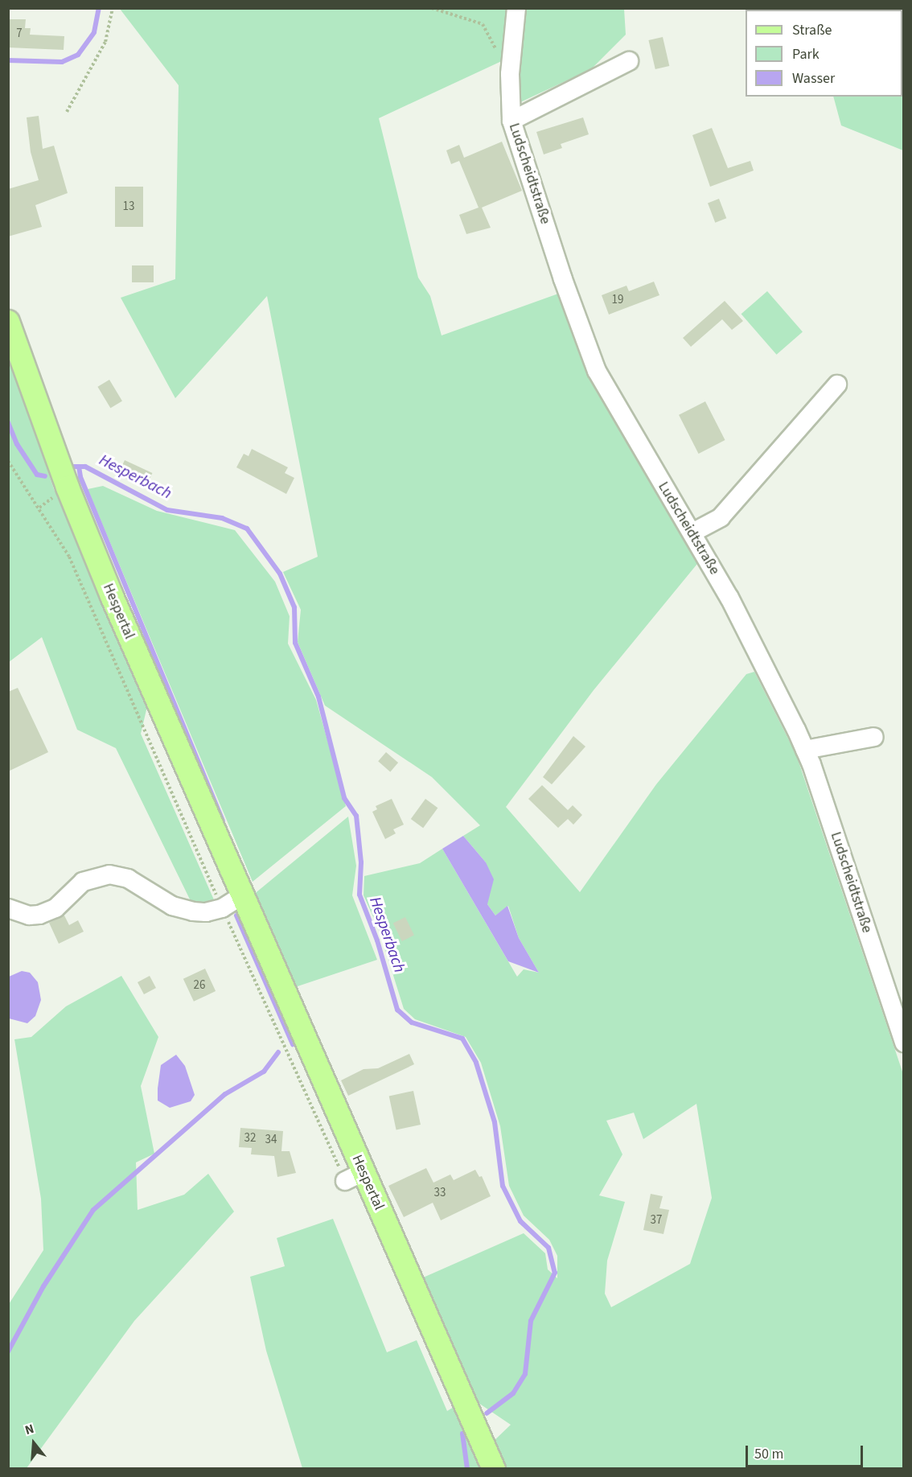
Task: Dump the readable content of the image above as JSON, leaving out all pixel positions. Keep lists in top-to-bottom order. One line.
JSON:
{"streets":{"main road":["Hespertal"],"street":["Ludscheidtstraße"]},"water":["Hesperbach"],"house_numbers":["7","13","19","26","32","34","33","37"],"legend":["Straße","Park","Wasser"],"scale_bar":"50 m","north":"top"}
